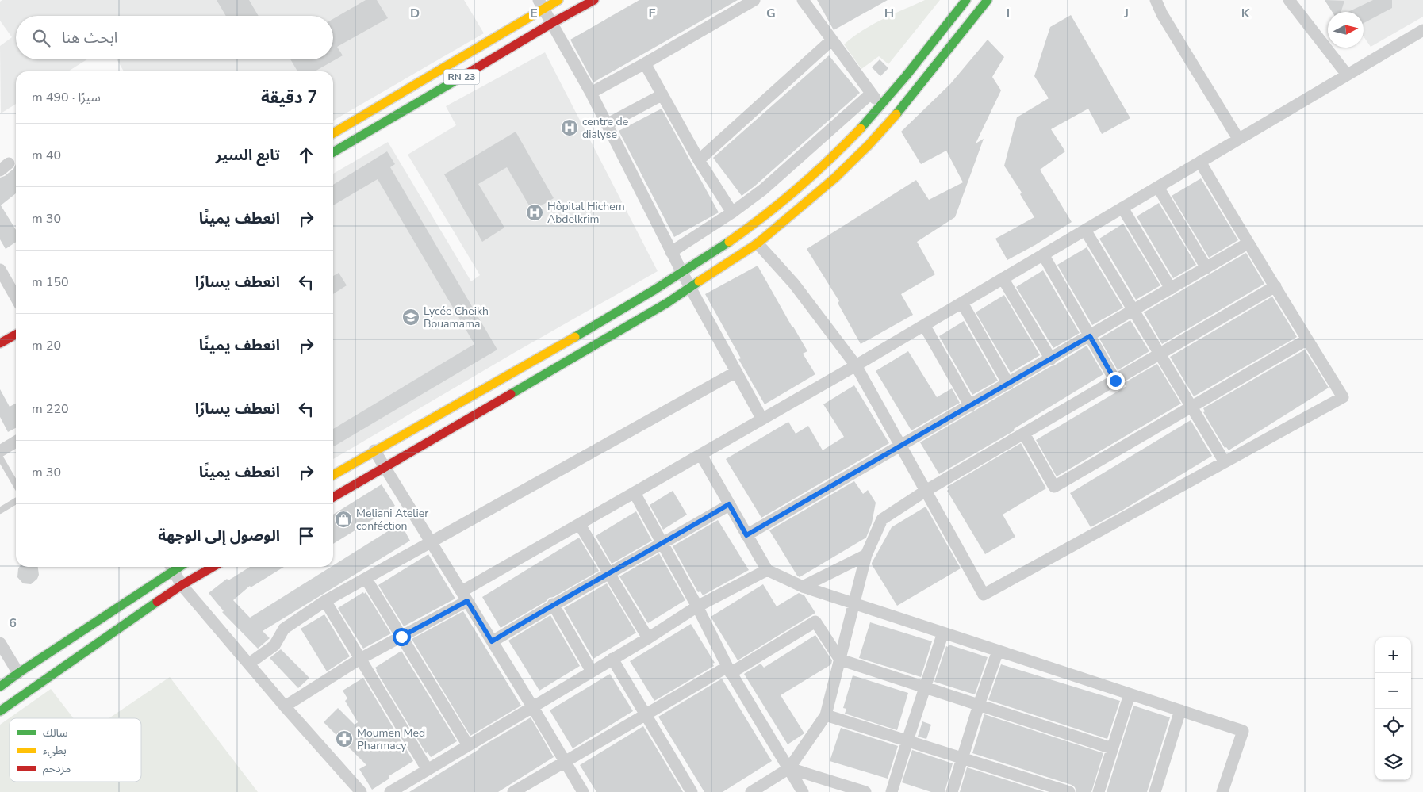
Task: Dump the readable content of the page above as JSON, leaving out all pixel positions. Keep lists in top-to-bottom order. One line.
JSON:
{"streets":{"main road":["RN 23"]},"places":{"hospital":["centre de dialyse","Hôpital Hichem Abdelkrim"],"school or university":["Lycée Cheikh Bouamama"],"shop":["Meliani Atelier conféction"],"pharmacy":["Moumen Med Pharmacy"]},"legend":["سالك","بطيء","مزدحم"],"north":"right","page":{"search":"ابحث هنا","heading":["7 دقيقة","سيرًا · 490 m"],"list":[["تابع السير","40 m"],["انعطف يمينًا","30 m"],["انعطف يسارًا","150 m"],["انعطف يمينًا","20 m"],["انعطف يسارًا","220 m"],["انعطف يمينًا","30 m"],"الوصول إلى الوجهة"],"map_buttons":["+","−"]},"grid":{"columns":["D","E","F","G","H","I","J","K"],"rows":["6"]}}
